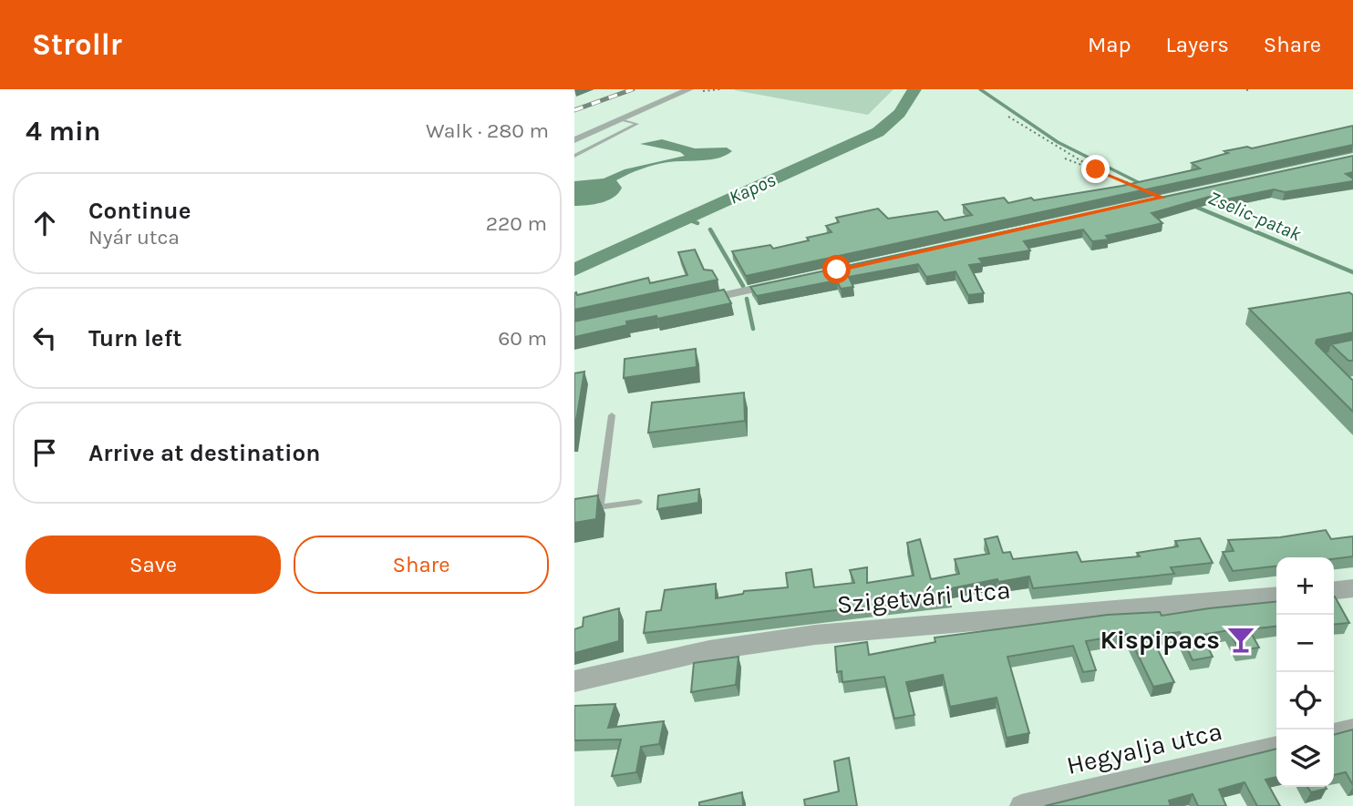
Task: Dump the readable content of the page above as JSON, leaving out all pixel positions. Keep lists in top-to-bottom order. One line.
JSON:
{"streets":{"street":["Szigetvári utca","Hegyalja utca"]},"water":["Kapos","Zselic-patak"],"places":{"bar":["Kispipacs"]},"page":{"header":"Strollr","nav":["Map","Layers","Share"],"heading":["4 min","Walk · 280 m"],"list":[["Continue","Nyár utca","220 m"],["Turn left","60 m"],"Arrive at destination"],"buttons":["Save","Share"],"map_buttons":["+","−"]}}
